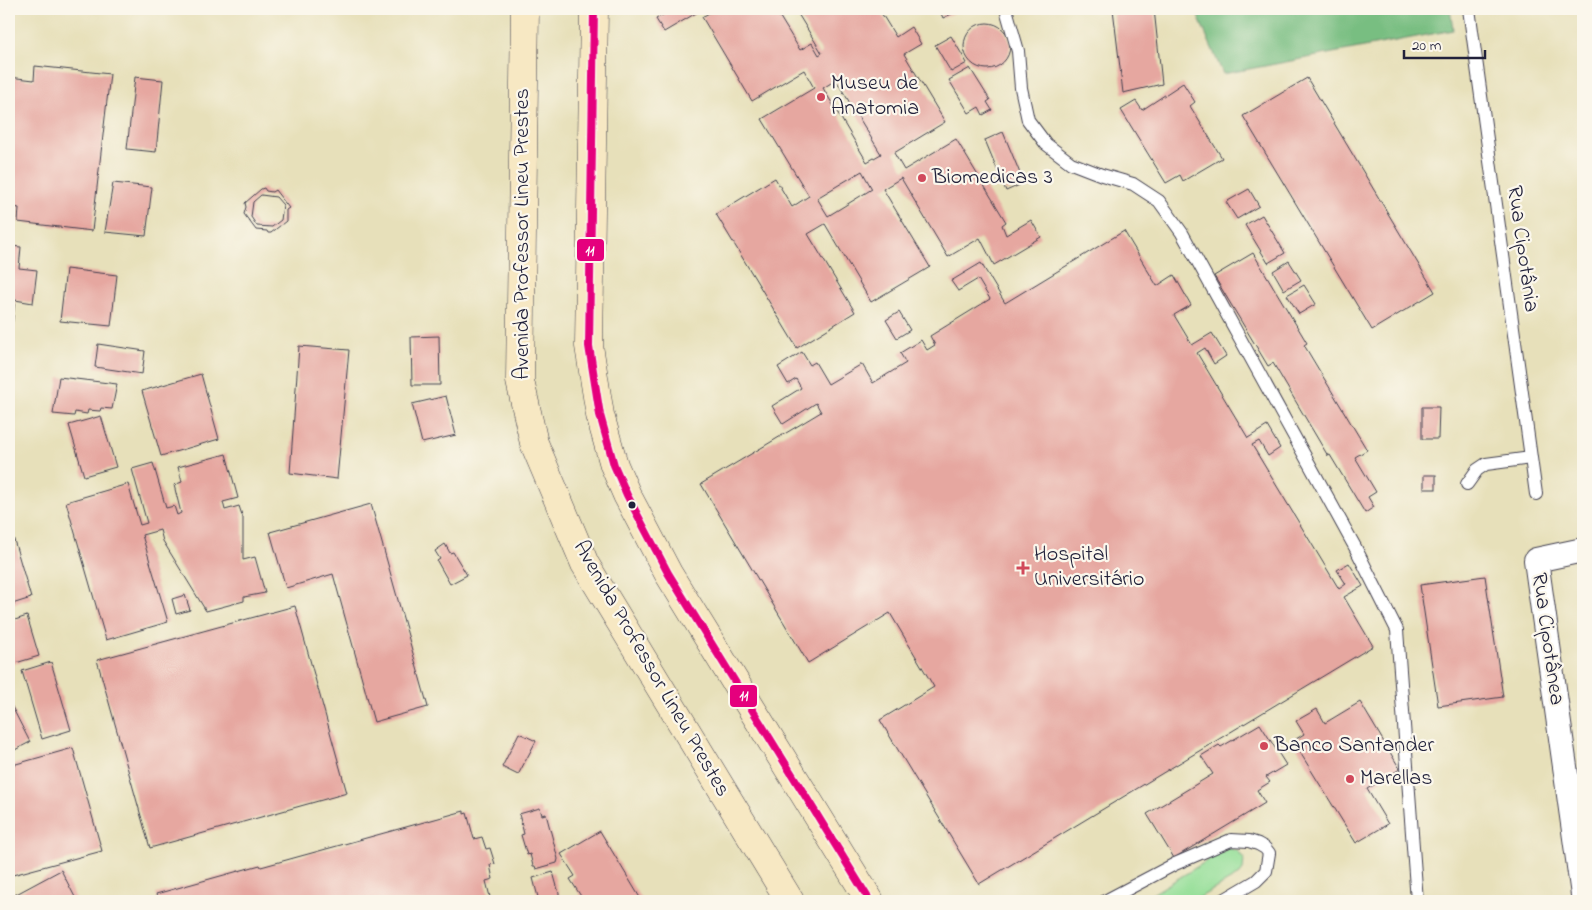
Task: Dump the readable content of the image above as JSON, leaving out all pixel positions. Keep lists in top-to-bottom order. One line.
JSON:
{"streets":{"street":["Avenida Professor Lineu Prestes","Rua Cipotânea"],"lane":["Rua Cipotânia"]},"places":{"other":["Museu de Anatomia","Biomedicas 3","Banco Santander","Marellas"],"health":["Hospital Universitário"]},"lines":["transit line 11"],"scale_bar":"20 m"}
